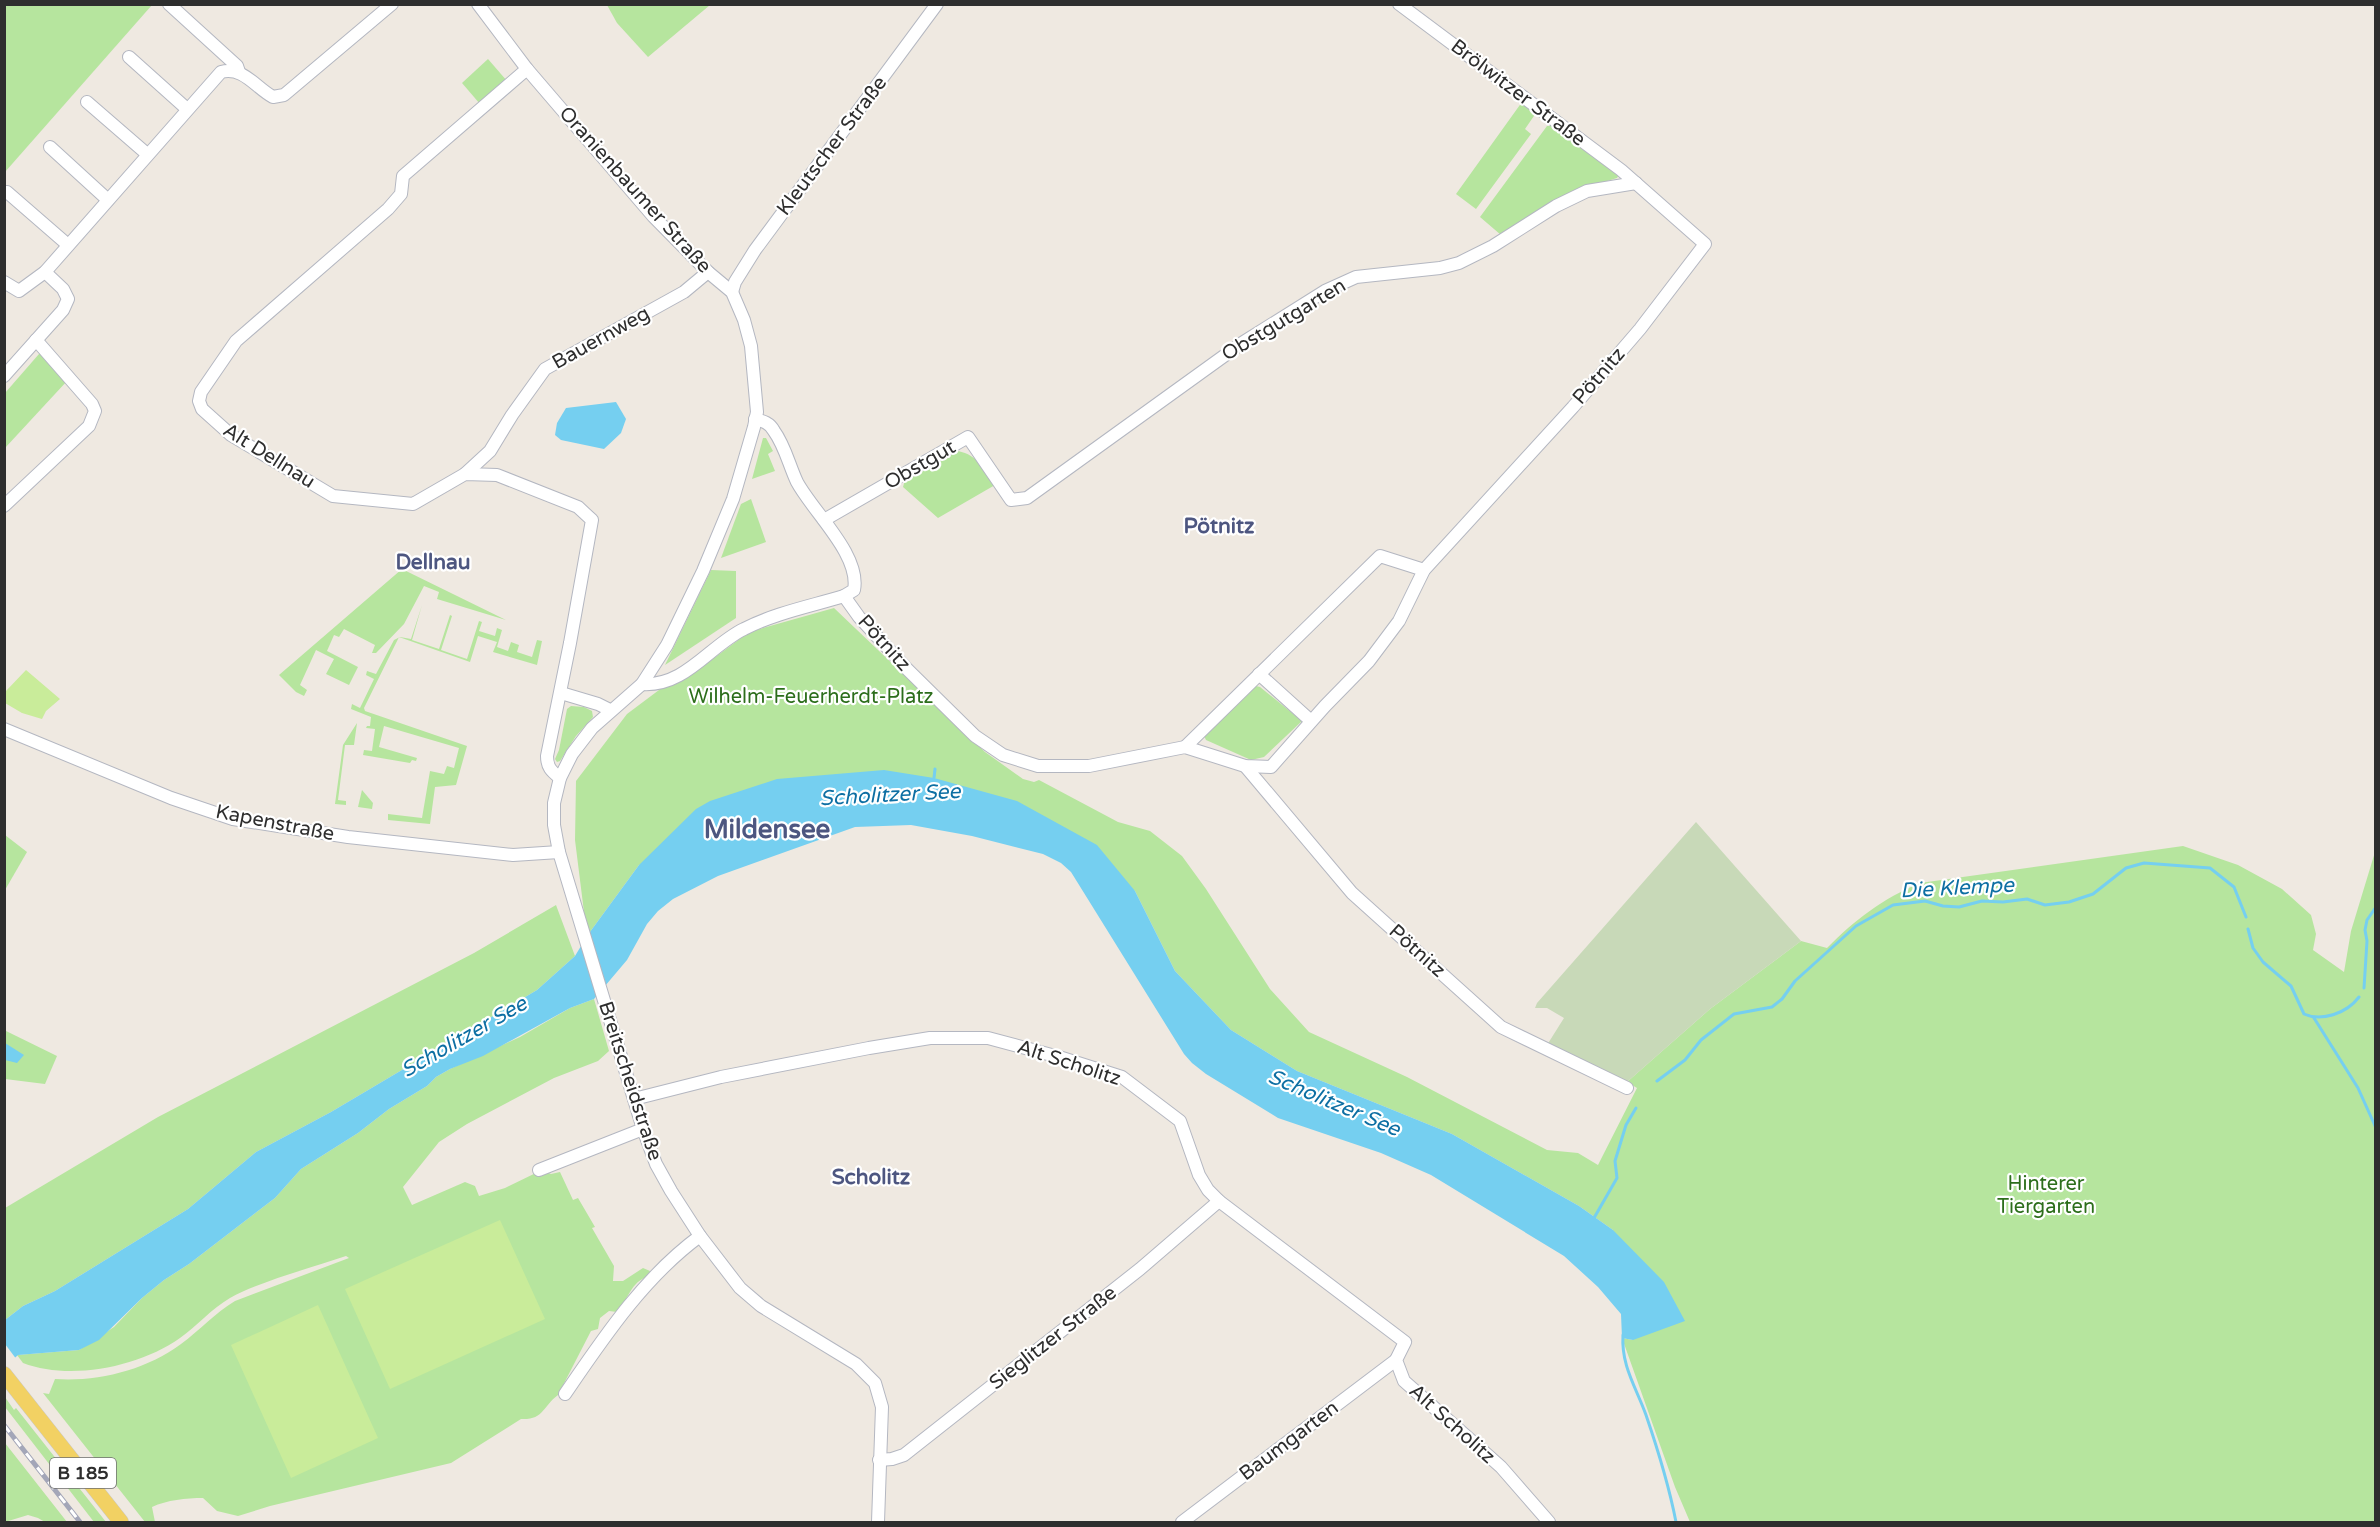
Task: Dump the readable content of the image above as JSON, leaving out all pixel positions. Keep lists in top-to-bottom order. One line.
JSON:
{"streets":{"main road":["B 185"],"street":["Brölwitzer Straße","Kleutscher Straße","Oranienbaumer Straße","Obstgutgarten","Bauernweg","Pötnitz","Alt Dellnau","Obstgut","Kapenstraße","Alt Scholitz","Breitscheidstraße","Sieglitzer Straße","Baumgarten"]},"crossings":[["Brölwitzer Straße","Obstgutgarten"],["Brölwitzer Straße","Pötnitz"],["Kleutscher Straße","Oranienbaumer Straße"],["Oranienbaumer Straße","Bauernweg"],["Oranienbaumer Straße","Pötnitz"],["Oranienbaumer Straße","Alt Dellnau"],["Obstgutgarten","Pötnitz"],["Obstgutgarten","Obstgut"],["Bauernweg","Alt Dellnau"],["Pötnitz","Obstgut"],["Kapenstraße","Breitscheidstraße"],["Alt Scholitz","Breitscheidstraße"],["Alt Scholitz","Sieglitzer Straße"],["Alt Scholitz","Baumgarten"],["Breitscheidstraße","Sieglitzer Straße"]],"districts":["Pötnitz","Dellnau","Mildensee","Scholitz"],"water":["Scholitzer See","Die Klempe"],"parks":["Wilhelm-Feuerherdt-Platz","Hinterer Tiergarten"]}
